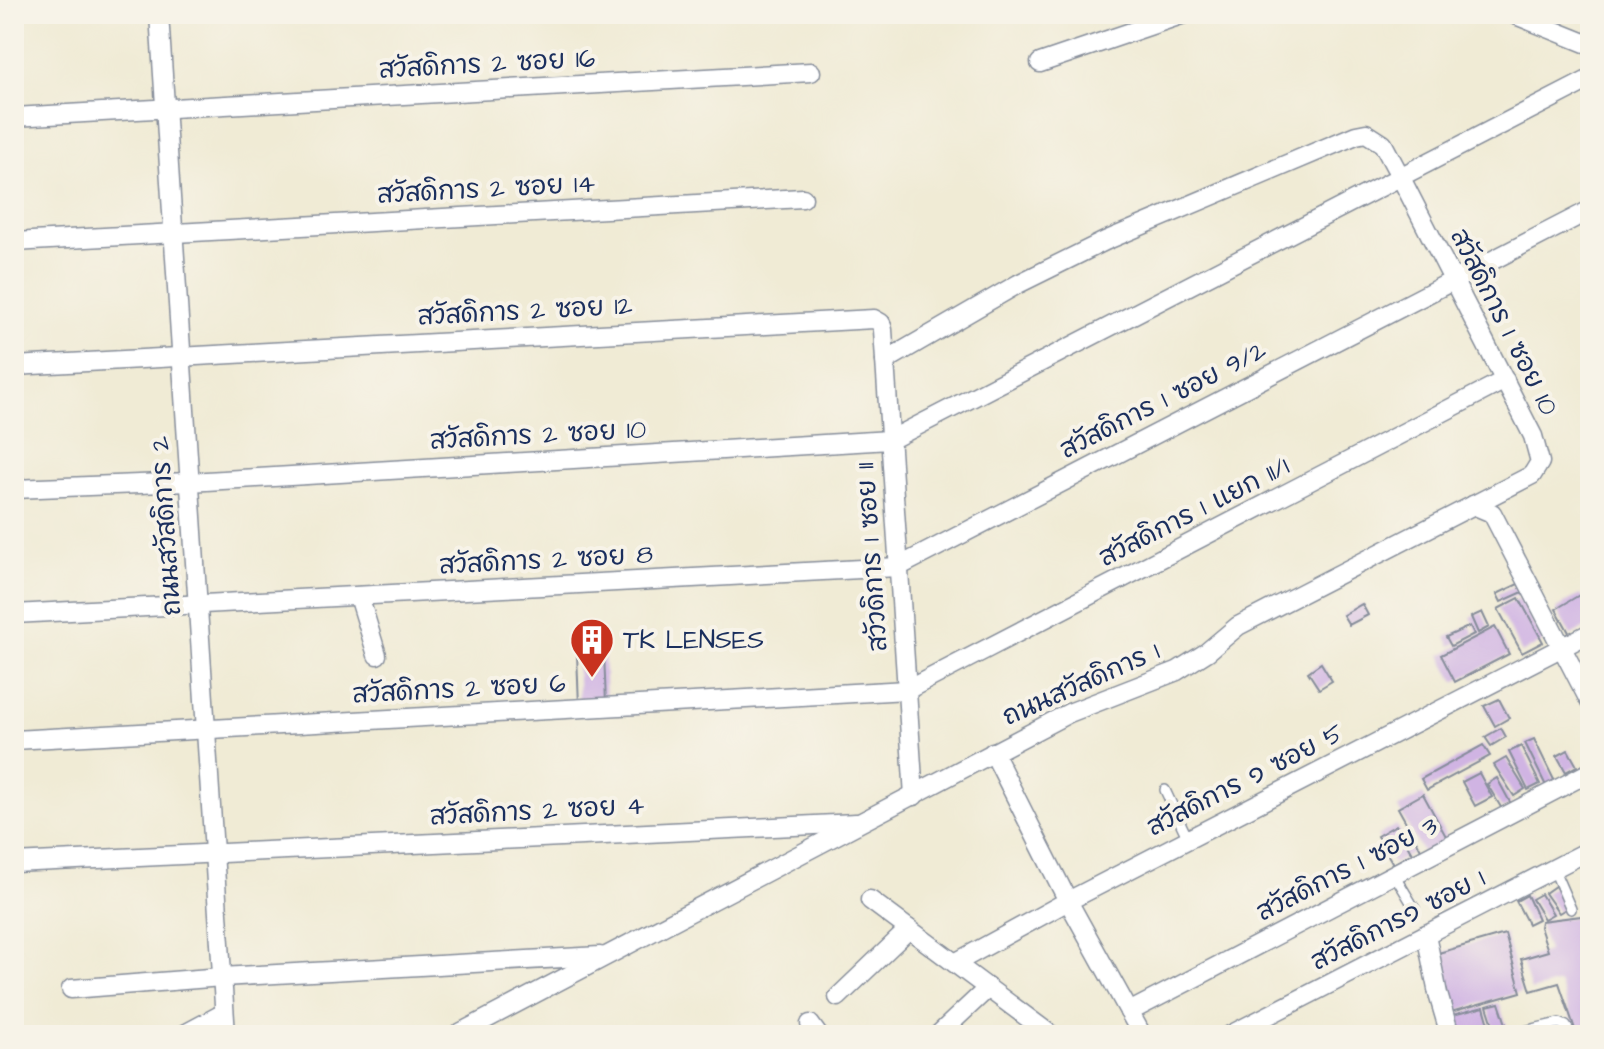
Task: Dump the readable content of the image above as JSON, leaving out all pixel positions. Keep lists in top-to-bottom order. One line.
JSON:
{"streets":{"street":["สวัสดิการ 2 ซอย 16","สวัสดิการ 2 ซอย 14","สวัสดิการ 2 ซอย 12","สวัสดิการ 1 ซอย 10","สวัสดิการ 1 ซอย 9/2","สวัสดิการ 2 ซอย 10","สวัสดิการ 1 แยก 11/1","ถนนสวัสดิการ 2","สวัวดิการ 1 ซอย 11","สวัสดิการ 2 ซอย 8","ถนนสวัสดิการ 1","สวัสดิการ 2 ซอย 6","สวัสดิการ ๑ ซอย 5","สวัสดิการ 2 ซอย 4","สวัสดิการ 1 ซอย 3","สวัสดิการ๑ ซอย 1"]},"crossings":[["สวัสดิการ 2 ซอย 16","ถนนสวัสดิการ 2"],["สวัสดิการ 2 ซอย 14","ถนนสวัสดิการ 2"],["สวัสดิการ 2 ซอย 12","ถนนสวัสดิการ 2"],["สวัสดิการ 2 ซอย 12","สวัวดิการ 1 ซอย 11"],["สวัสดิการ 1 ซอย 10","สวัสดิการ 1 ซอย 9/2"],["สวัสดิการ 1 ซอย 10","สวัสดิการ 1 แยก 11/1"],["สวัสดิการ 1 ซอย 10","สวัวดิการ 1 ซอย 11"],["สวัสดิการ 1 ซอย 10","ถนนสวัสดิการ 1"],["สวัสดิการ 1 ซอย 9/2","สวัวดิการ 1 ซอย 11"],["สวัสดิการ 1 ซอย 9/2","สวัสดิการ 2 ซอย 8"],["สวัสดิการ 2 ซอย 10","ถนนสวัสดิการ 2"],["สวัสดิการ 2 ซอย 10","สวัวดิการ 1 ซอย 11"],["สวัสดิการ 1 แยก 11/1","สวัวดิการ 1 ซอย 11"],["สวัสดิการ 1 แยก 11/1","สวัสดิการ 2 ซอย 6"],["ถนนสวัสดิการ 2","สวัสดิการ 2 ซอย 8"],["ถนนสวัสดิการ 2","สวัสดิการ 2 ซอย 6"],["ถนนสวัสดิการ 2","สวัสดิการ 2 ซอย 4"],["สวัวดิการ 1 ซอย 11","สวัสดิการ 2 ซอย 8"],["สวัวดิการ 1 ซอย 11","ถนนสวัสดิการ 1"],["สวัวดิการ 1 ซอย 11","สวัสดิการ 2 ซอย 6"],["ถนนสวัสดิการ 1","สวัสดิการ 2 ซอย 4"]],"places":{"building":["TK LENSES"]}}
